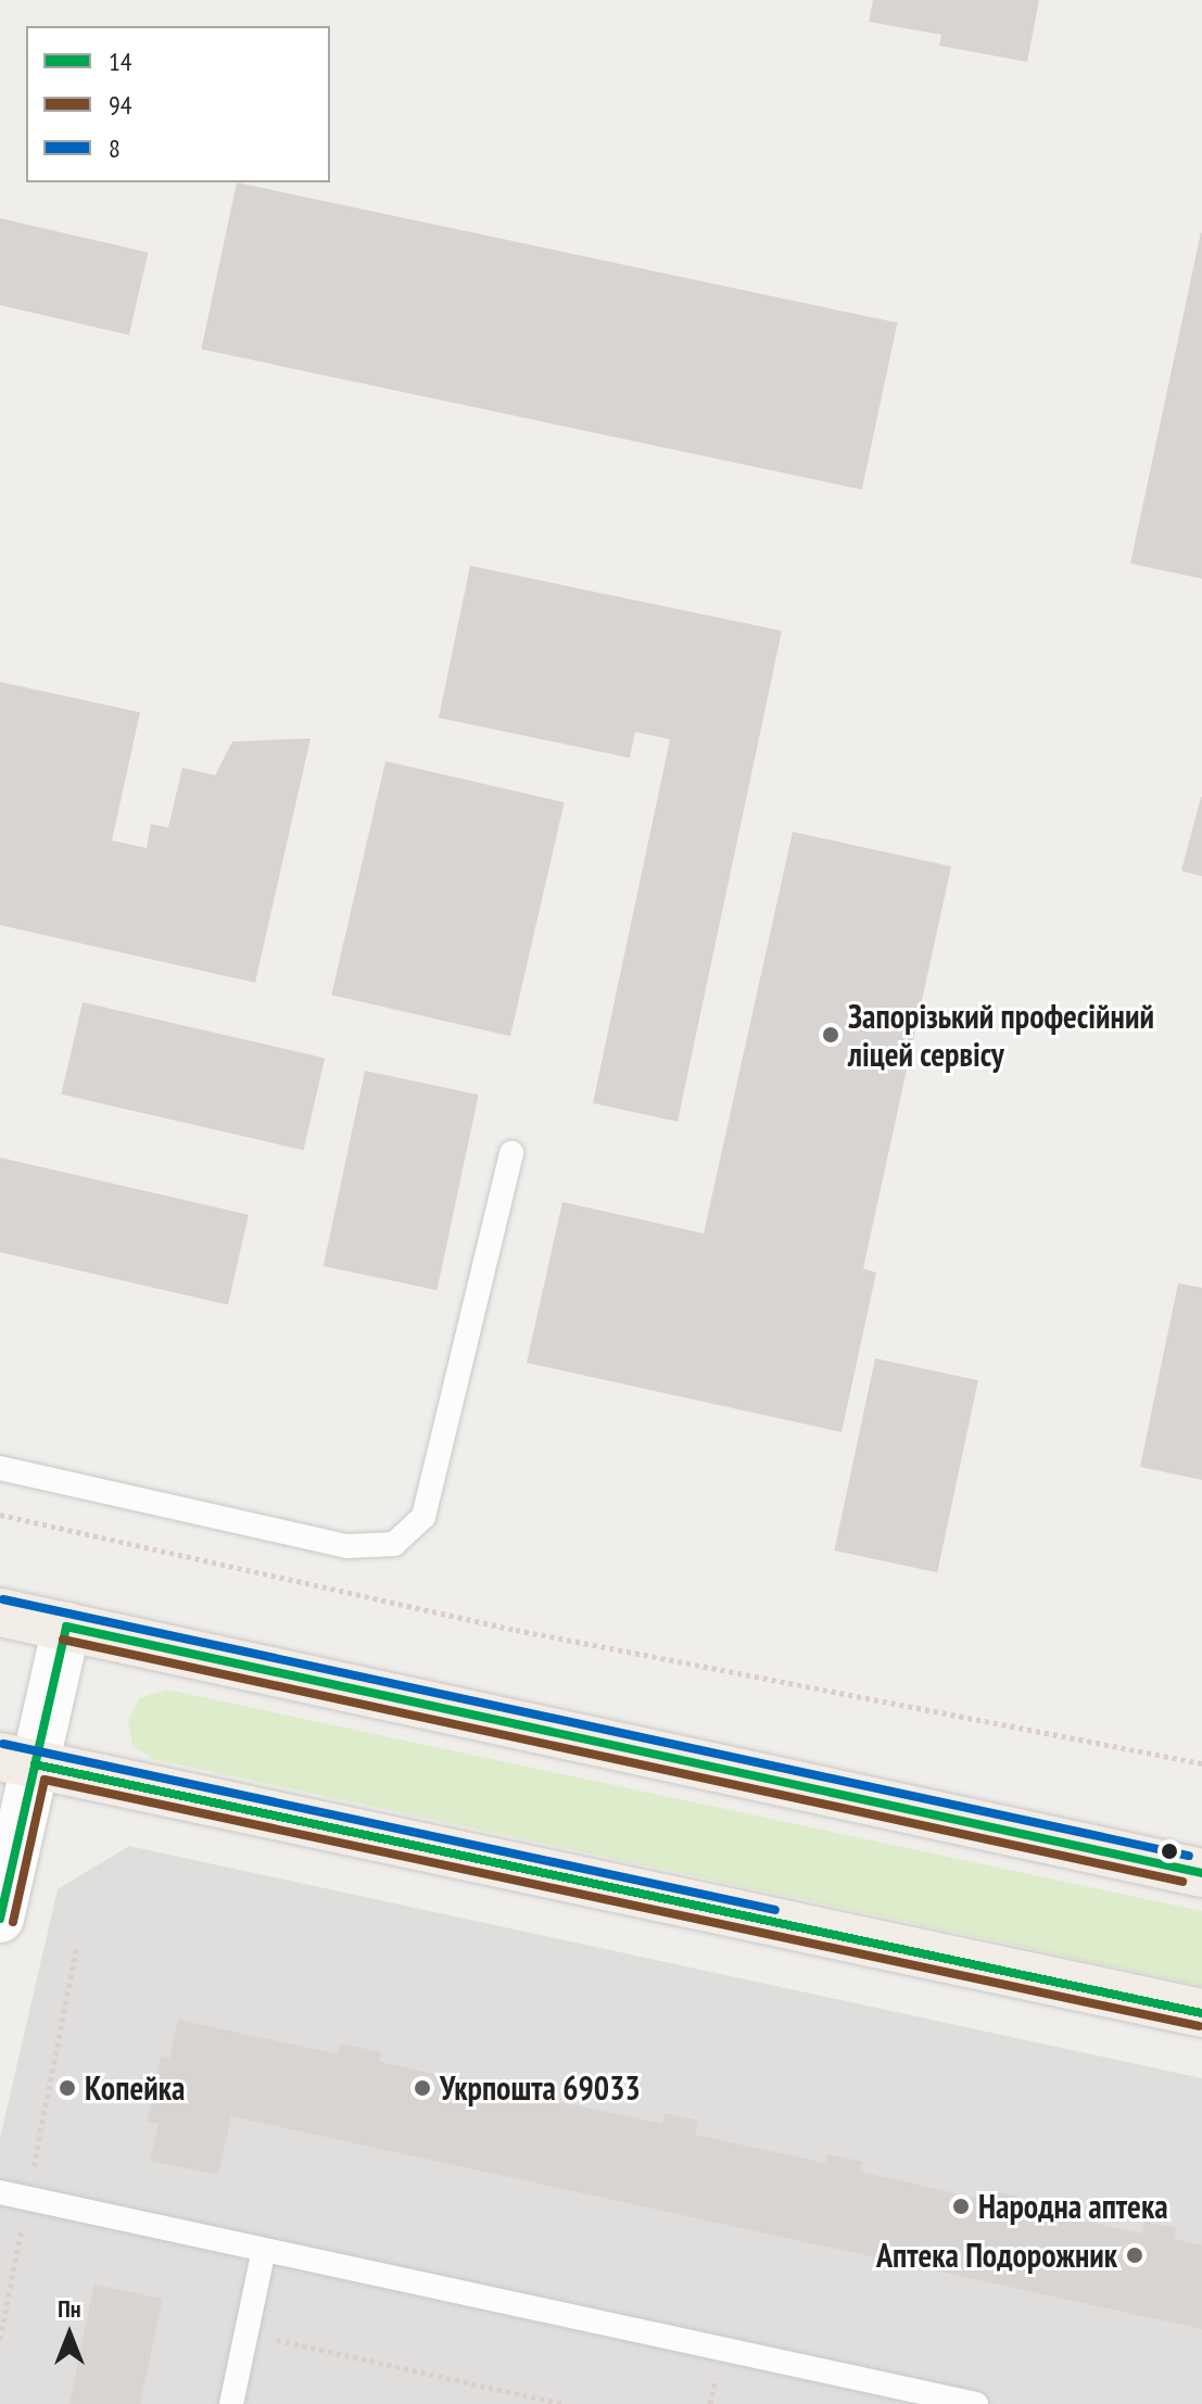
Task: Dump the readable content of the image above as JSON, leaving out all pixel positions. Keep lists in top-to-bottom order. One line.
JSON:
{"places":["Запорізький професійний ліцей сервісу","Копейка","Укрпошта 69033","Народна аптека","Аптека Подорожник"],"lines":["transit line 8","transit line 14","transit line 94"],"legend":["14","94","8"],"north":"top"}
